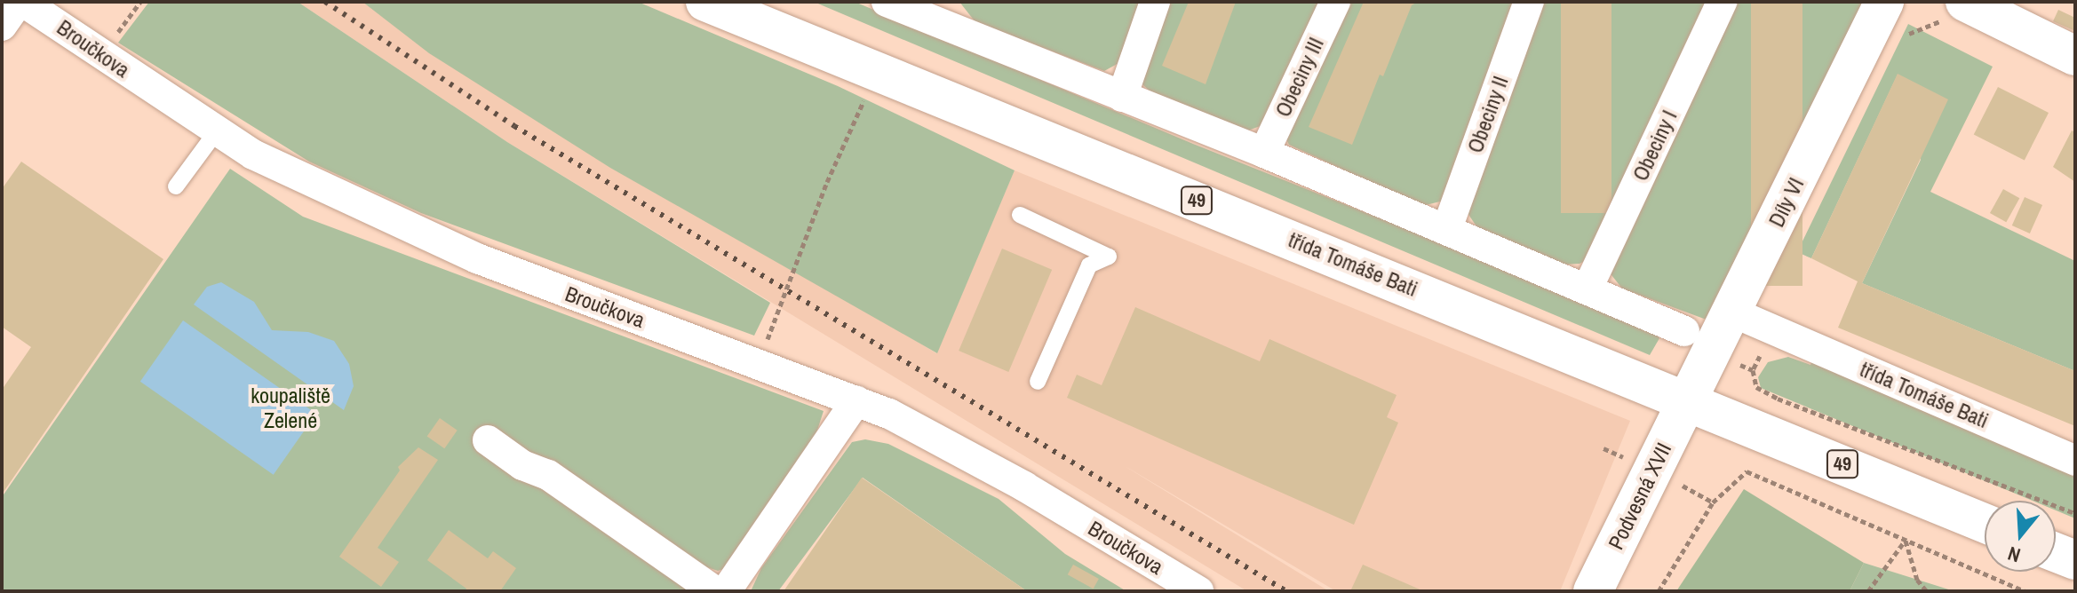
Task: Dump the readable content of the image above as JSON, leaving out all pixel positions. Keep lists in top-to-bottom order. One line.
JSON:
{"streets":{"main road":["49","Díly VI","třída Tomáše Bati","Podvesná XVII"],"street":["Broučkova","Obeciny III","Obeciny II","Obeciny I"]},"crossings":[["Díly VI","třída Tomáše Bati"],["Díly VI","Podvesná XVII"],["třída Tomáše Bati","Podvesná XVII"]],"parks":["koupaliště Zelené"],"north":"bottom"}
